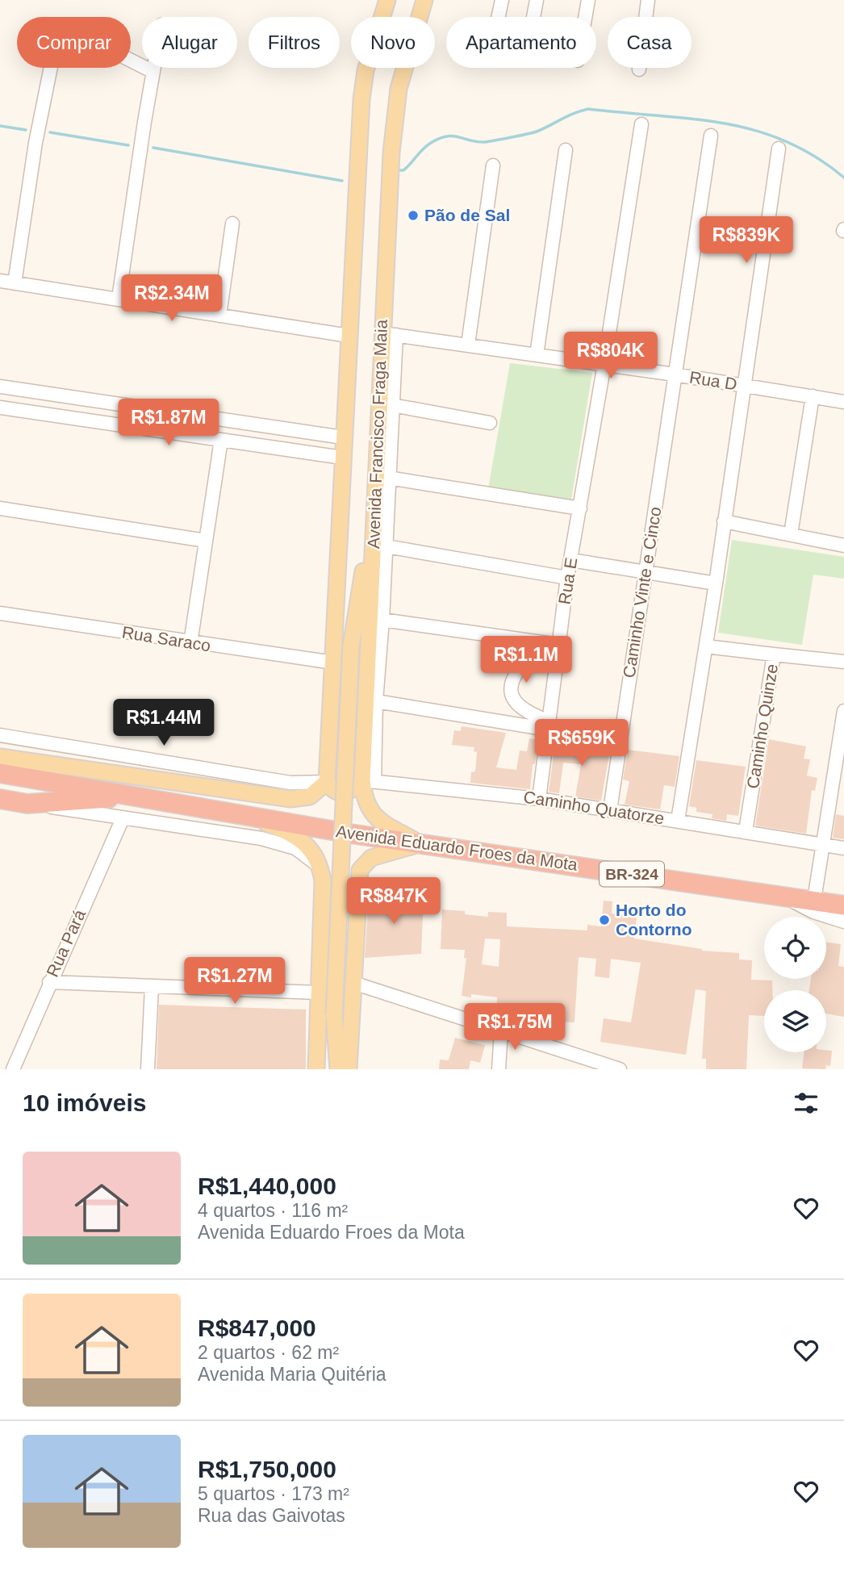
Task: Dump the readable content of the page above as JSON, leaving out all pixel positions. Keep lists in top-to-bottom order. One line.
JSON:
{"streets":{"highway":["Avenida Eduardo Froes da Mota","BR-324"],"main road":["Avenida Francisco Fraga Maia"],"street":["Rua D","Rua E","Caminho Vinte e Cinco","Rua Saraco","Caminho Quinze","Caminho Quatorze","Rua Pará"]},"crossings":[["Rua D","Avenida Francisco Fraga Maia"],["Rua D","Rua E"],["Rua D","Caminho Vinte e Cinco"],["Avenida Francisco Fraga Maia","Rua Saraco"],["Avenida Francisco Fraga Maia","Caminho Quatorze"],["Avenida Francisco Fraga Maia","Avenida Eduardo Froes da Mota"],["Rua E","Caminho Quatorze"],["Caminho Vinte e Cinco","Caminho Quatorze"],["Caminho Quinze","Caminho Quatorze"]],"places":["Pão de Sal","Horto do Contorno"],"page":{"chip":["Comprar","Alugar","Filtros","Novo","Apartamento","Casa"],"price":["R$839K","R$2.34M","R$804K","R$1.87M","R$1.1M","R$1.44M","R$659K","R$847K","R$1.27M","R$1.75M"],"heading":"10 imóveis","list":[{"name":"R$1,440,000","note":"4 quartos · 116 m² · Avenida Eduardo Froes da Mota"},{"name":"R$847,000","note":"2 quartos · 62 m² · Avenida Maria Quitéria"},{"name":"R$1,750,000","note":"5 quartos · 173 m² · Rua das Gaivotas"}]}}
